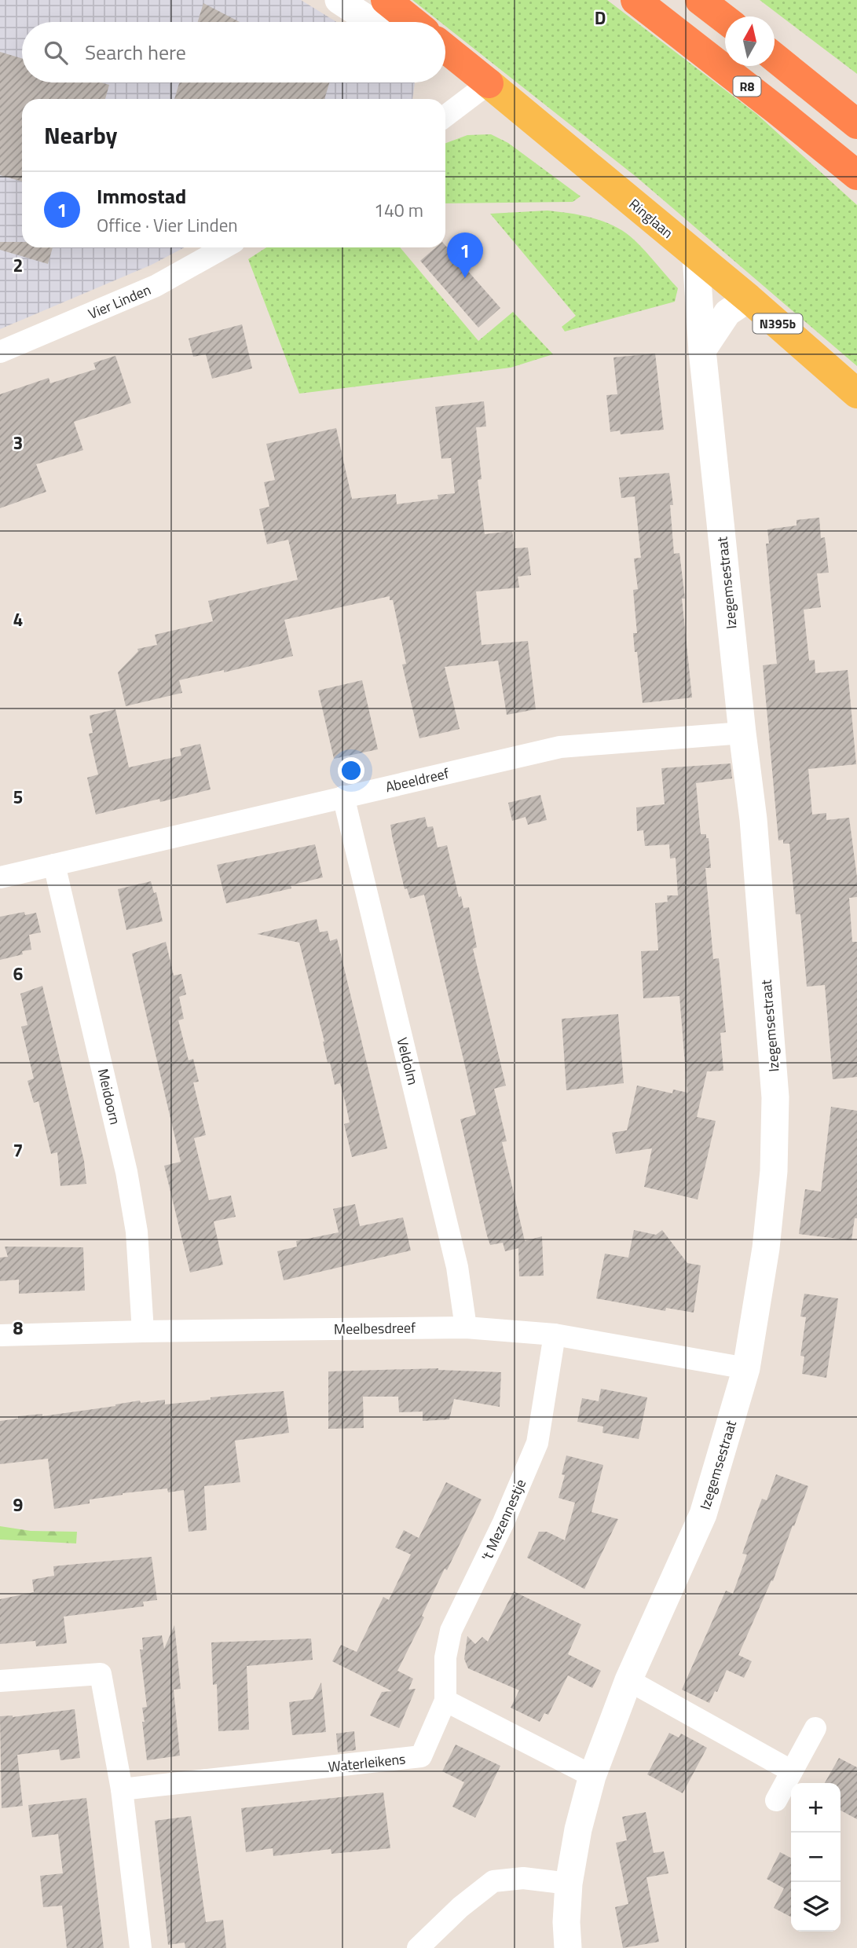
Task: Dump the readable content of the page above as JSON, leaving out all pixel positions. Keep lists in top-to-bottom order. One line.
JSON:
{"streets":{"highway":["R8"],"main road":["Ringlaan","N395b"],"street":["Vier Linden","Izegemsestraat","Abeeldreef","Veldolm","Meidoorn","Meelbesdreef","'t Mezennestje","Waterleikens"]},"crossings":[["Ringlaan","Izegemsestraat"],["Izegemsestraat","Abeeldreef"],["Izegemsestraat","Meelbesdreef"],["Abeeldreef","Veldolm"],["Abeeldreef","Meidoorn"],["Veldolm","Meelbesdreef"],["Meidoorn","Meelbesdreef"],["Meelbesdreef","'t Mezennestje"],["'t Mezennestje","Waterleikens"]],"north":"top","page":{"search":"Search here","heading":"Nearby","list":[{"mark":"1","name":"Immostad","note":"Office · Vier Linden","value":"140 m"}],"pins":"1","map_buttons":["+","−"]},"grid":{"columns":["D"],"rows":["2","3","4","5","6","7","8","9"]}}
